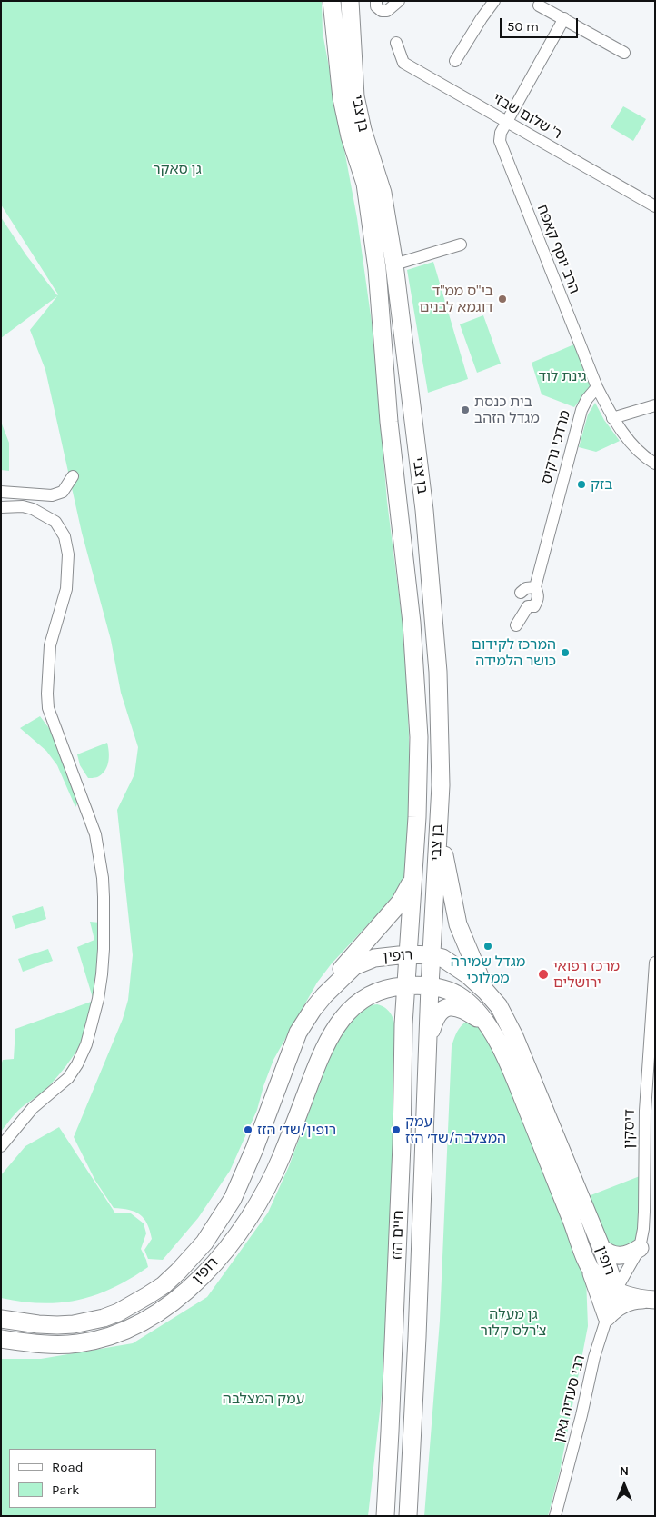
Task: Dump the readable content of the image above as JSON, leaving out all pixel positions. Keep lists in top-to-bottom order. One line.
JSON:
{"streets":{"main road":["בן צבי","רופין","חיים הזז"],"street":["ר' שלום שבזי","הרב יוסף קאפח","מרדכי נרקיס","דיסקין","רבי סעדיה גאון"]},"crossings":[["בן צבי","רופין"],["בן צבי","חיים הזז"],["ר' שלום שבזי","הרב יוסף קאפח"],["הרב יוסף קאפח","מרדכי נרקיס"],["רופין","דיסקין"],["רופין","חיים הזז"],["רופין","רבי סעדיה גאון"],["דיסקין","רבי סעדיה גאון"]],"parks":["גן סאקר","גינת לוד","גן מעלה צ'רלס קלור","עמק המצלבה"],"places":["בי\"ס ממ\"ד דוגמא לבנים","בית כנסת מגדל הזהב","בזק","המרכז לקידום כושר הלמידה","מגדל שמירה ממלוכי","מרכז רפואי ירושלים","רופין/שד׳ הזז","עמק המצלבה/שד׳ הזז"],"legend":["Road","Park"],"scale_bar":"50 m","north":"top"}
